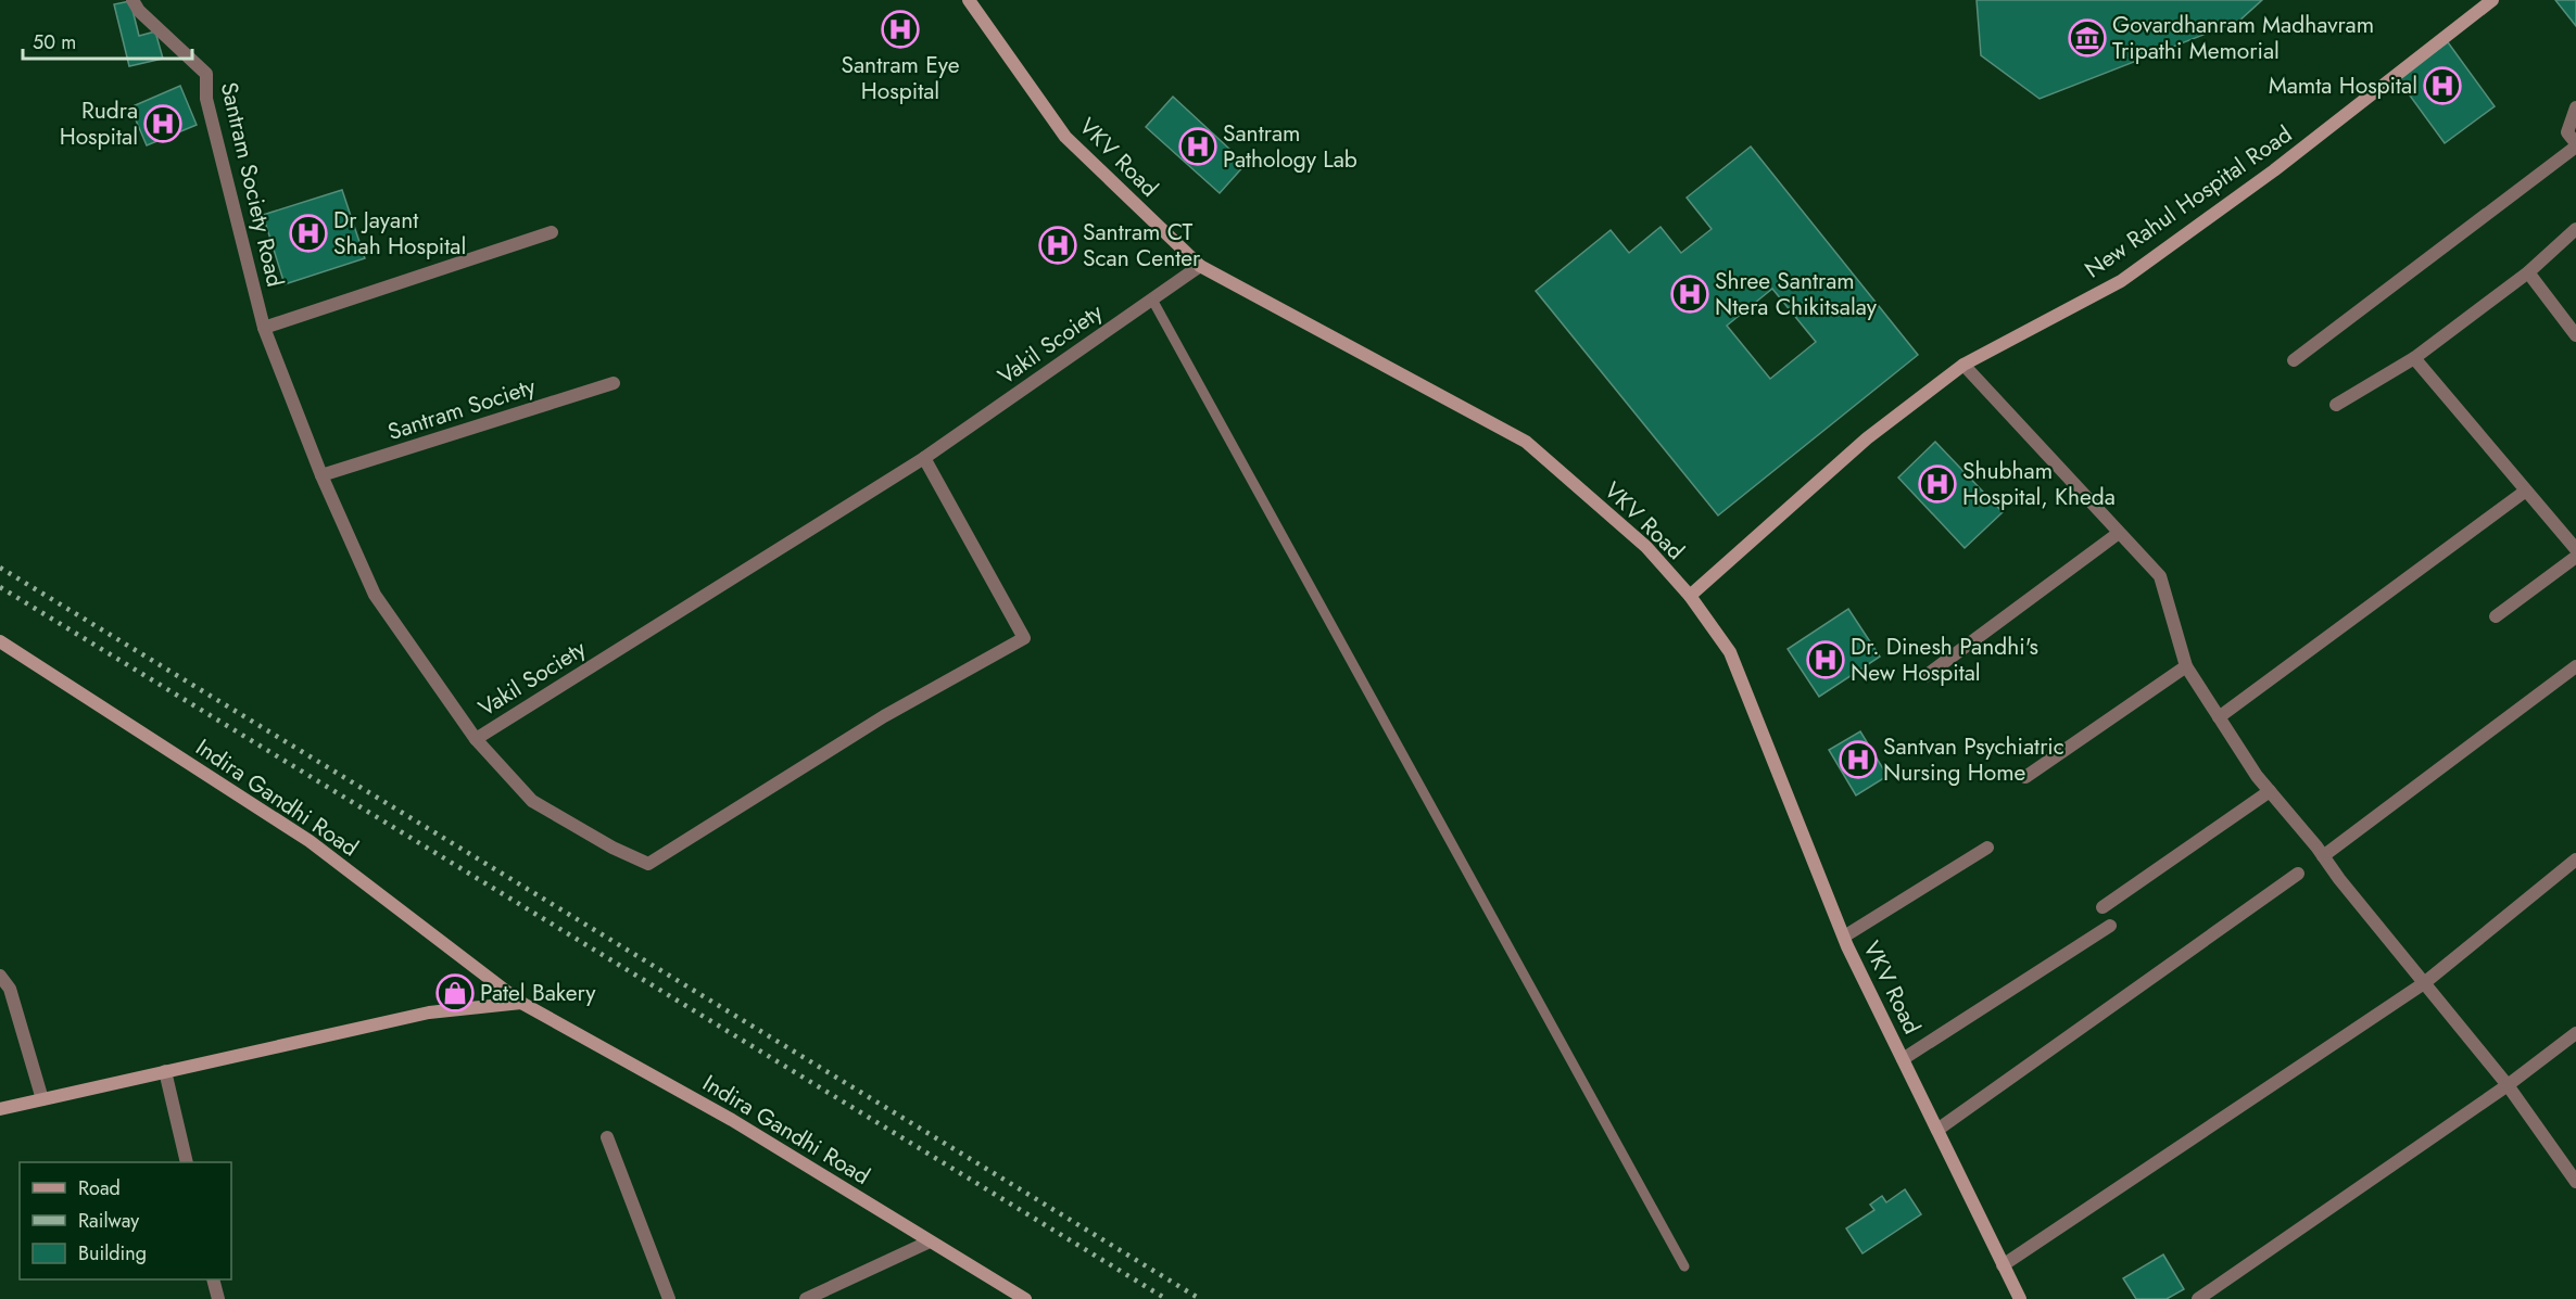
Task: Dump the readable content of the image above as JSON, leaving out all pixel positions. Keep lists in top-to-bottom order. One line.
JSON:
{"streets":{"street":["VKV Road","Santram Society Road","New Rahul Hospital Road","Vakil Scoiety","Santram Society","Vakil Society","Indira Gandhi Road"]},"crossings":[["VKV Road","New Rahul Hospital Road"],["VKV Road","Vakil Scoiety"],["Vakil Scoiety","Vakil Society"]],"places":{"hospital":["Santram Eye Hospital","Mamta Hospital","Rudra Hospital","Santram Pathology Lab","Dr Jayant Shah Hospital","Santram CT Scan Center","Shree Santram Ntera Chikitsalay","Shubham Hospital, Kheda","Dr. Dinesh Pandhi's New Hospital","Santvan Psychiatric Nursing Home"],"museum":["Govardhanram Madhavram Tripathi Memorial"],"shop":["Patel Bakery"]},"legend":["Road","Railway","Building"],"scale_bar":"50 m"}
